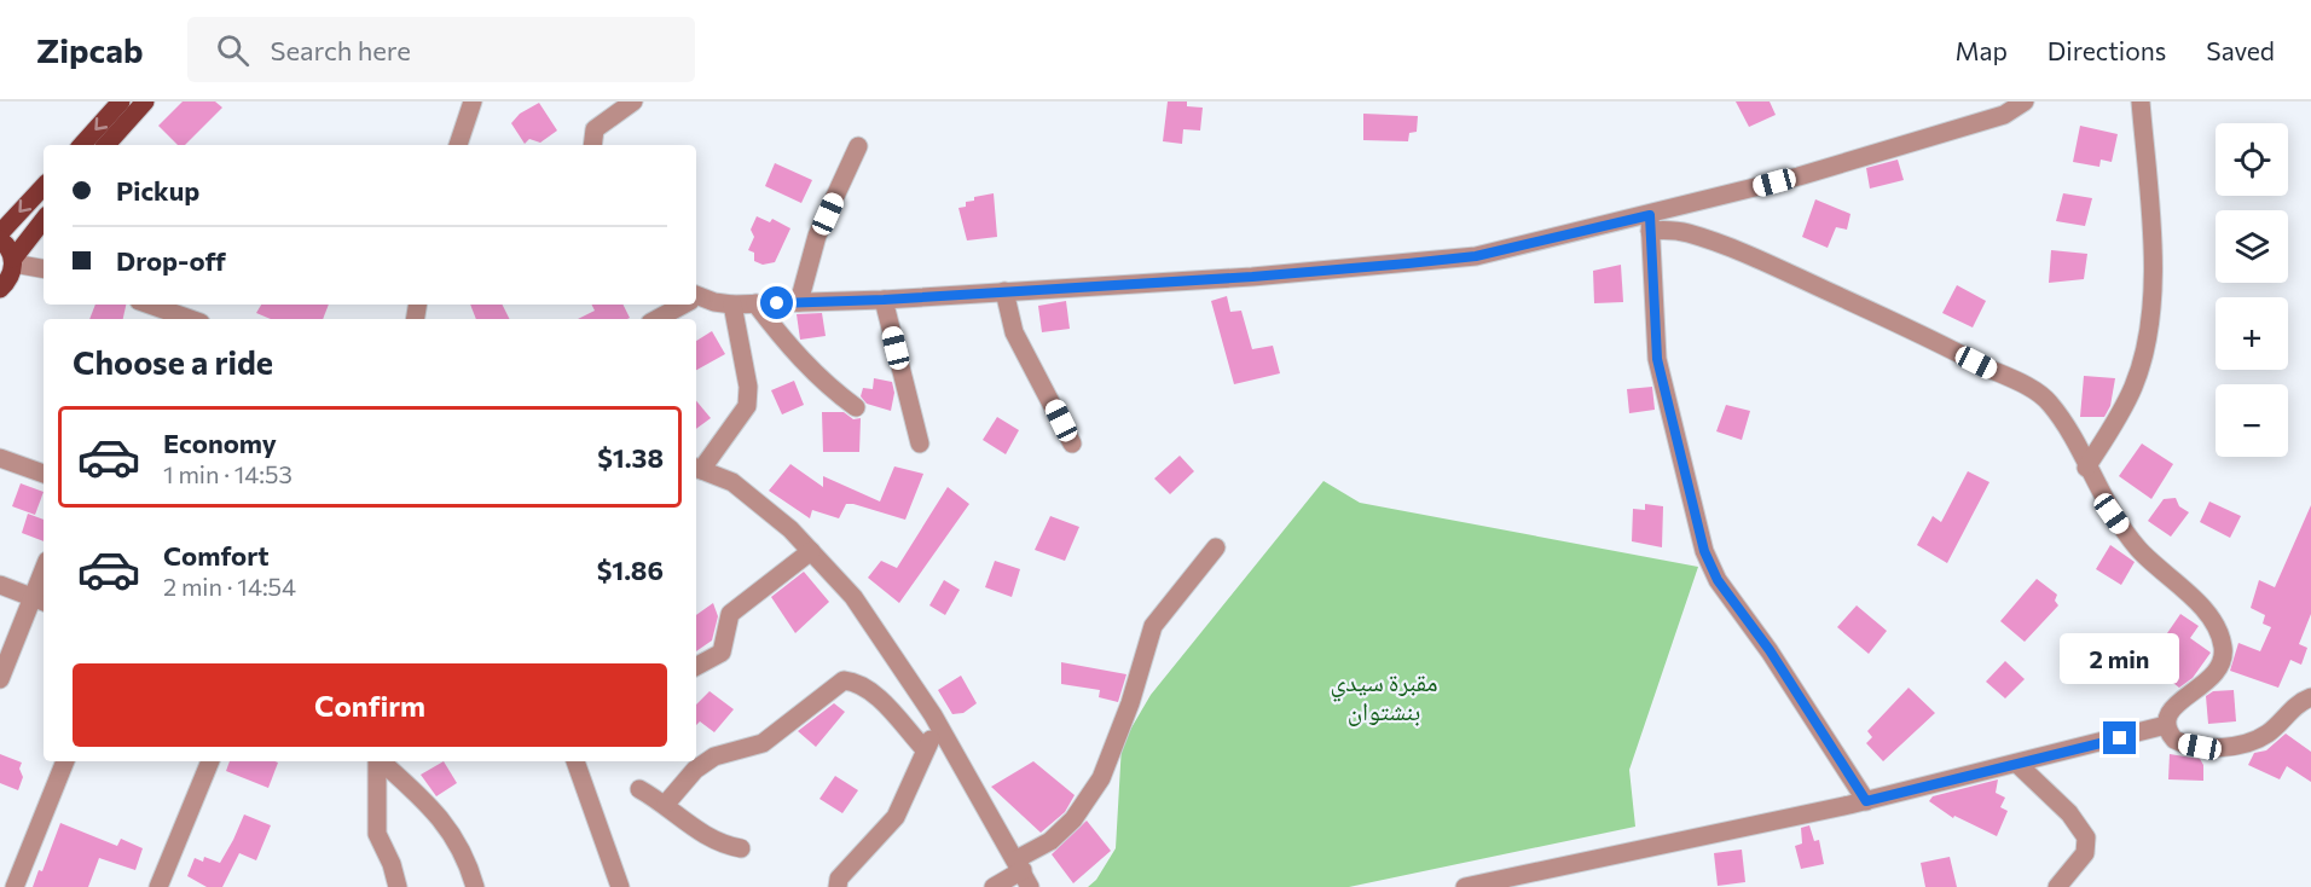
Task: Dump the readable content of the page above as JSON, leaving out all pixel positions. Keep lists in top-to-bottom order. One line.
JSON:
{"parks":["مقبرة سيدي بنشتوان"],"page":{"header":"Zipcab","search":"Search here","nav":["Map","Directions","Saved"],"map_buttons":["+","−"],"banner":["Pickup","Drop-off"],"heading":"Choose a ride","list":[{"name":"Economy","note":"1 min · 14:53","value":"$1.38"},{"name":"Comfort","note":"2 min · 14:54","value":"$1.86"}],"bubble":"2 min","buttons":"Confirm"}}
